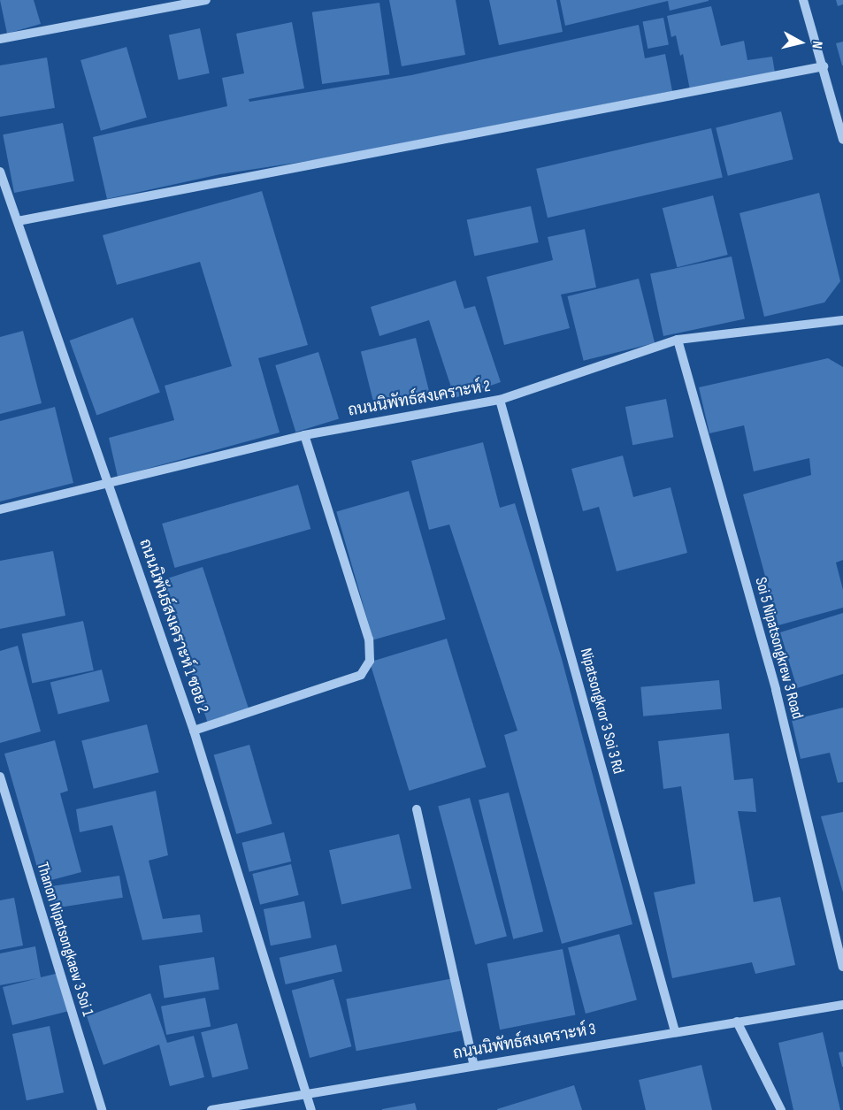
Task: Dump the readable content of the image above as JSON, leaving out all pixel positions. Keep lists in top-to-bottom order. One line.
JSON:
{"streets":{"street":["ถนนนิพัทธ์สงเคราะห์ 2","ถนนนิพันธ์สงเคราะห์ 1 ซอย 2","Soi 5 Nipatsongkrew 3 Road","Nipatsongkror 3 Soi 3 Rd","Thanon Nipatsongkaew 3 Soi 1","ถนนนิพัทธ์สงเคราะห์ 3"]},"crossings":[["ถนนนิพัทธ์สงเคราะห์ 2","ถนนนิพันธ์สงเคราะห์ 1 ซอย 2"],["ถนนนิพัทธ์สงเคราะห์ 2","Soi 5 Nipatsongkrew 3 Road"],["ถนนนิพัทธ์สงเคราะห์ 2","Nipatsongkror 3 Soi 3 Rd"],["ถนนนิพันธ์สงเคราะห์ 1 ซอย 2","ถนนนิพัทธ์สงเคราะห์ 3"],["Nipatsongkror 3 Soi 3 Rd","ถนนนิพัทธ์สงเคราะห์ 3"]],"north":"right"}
